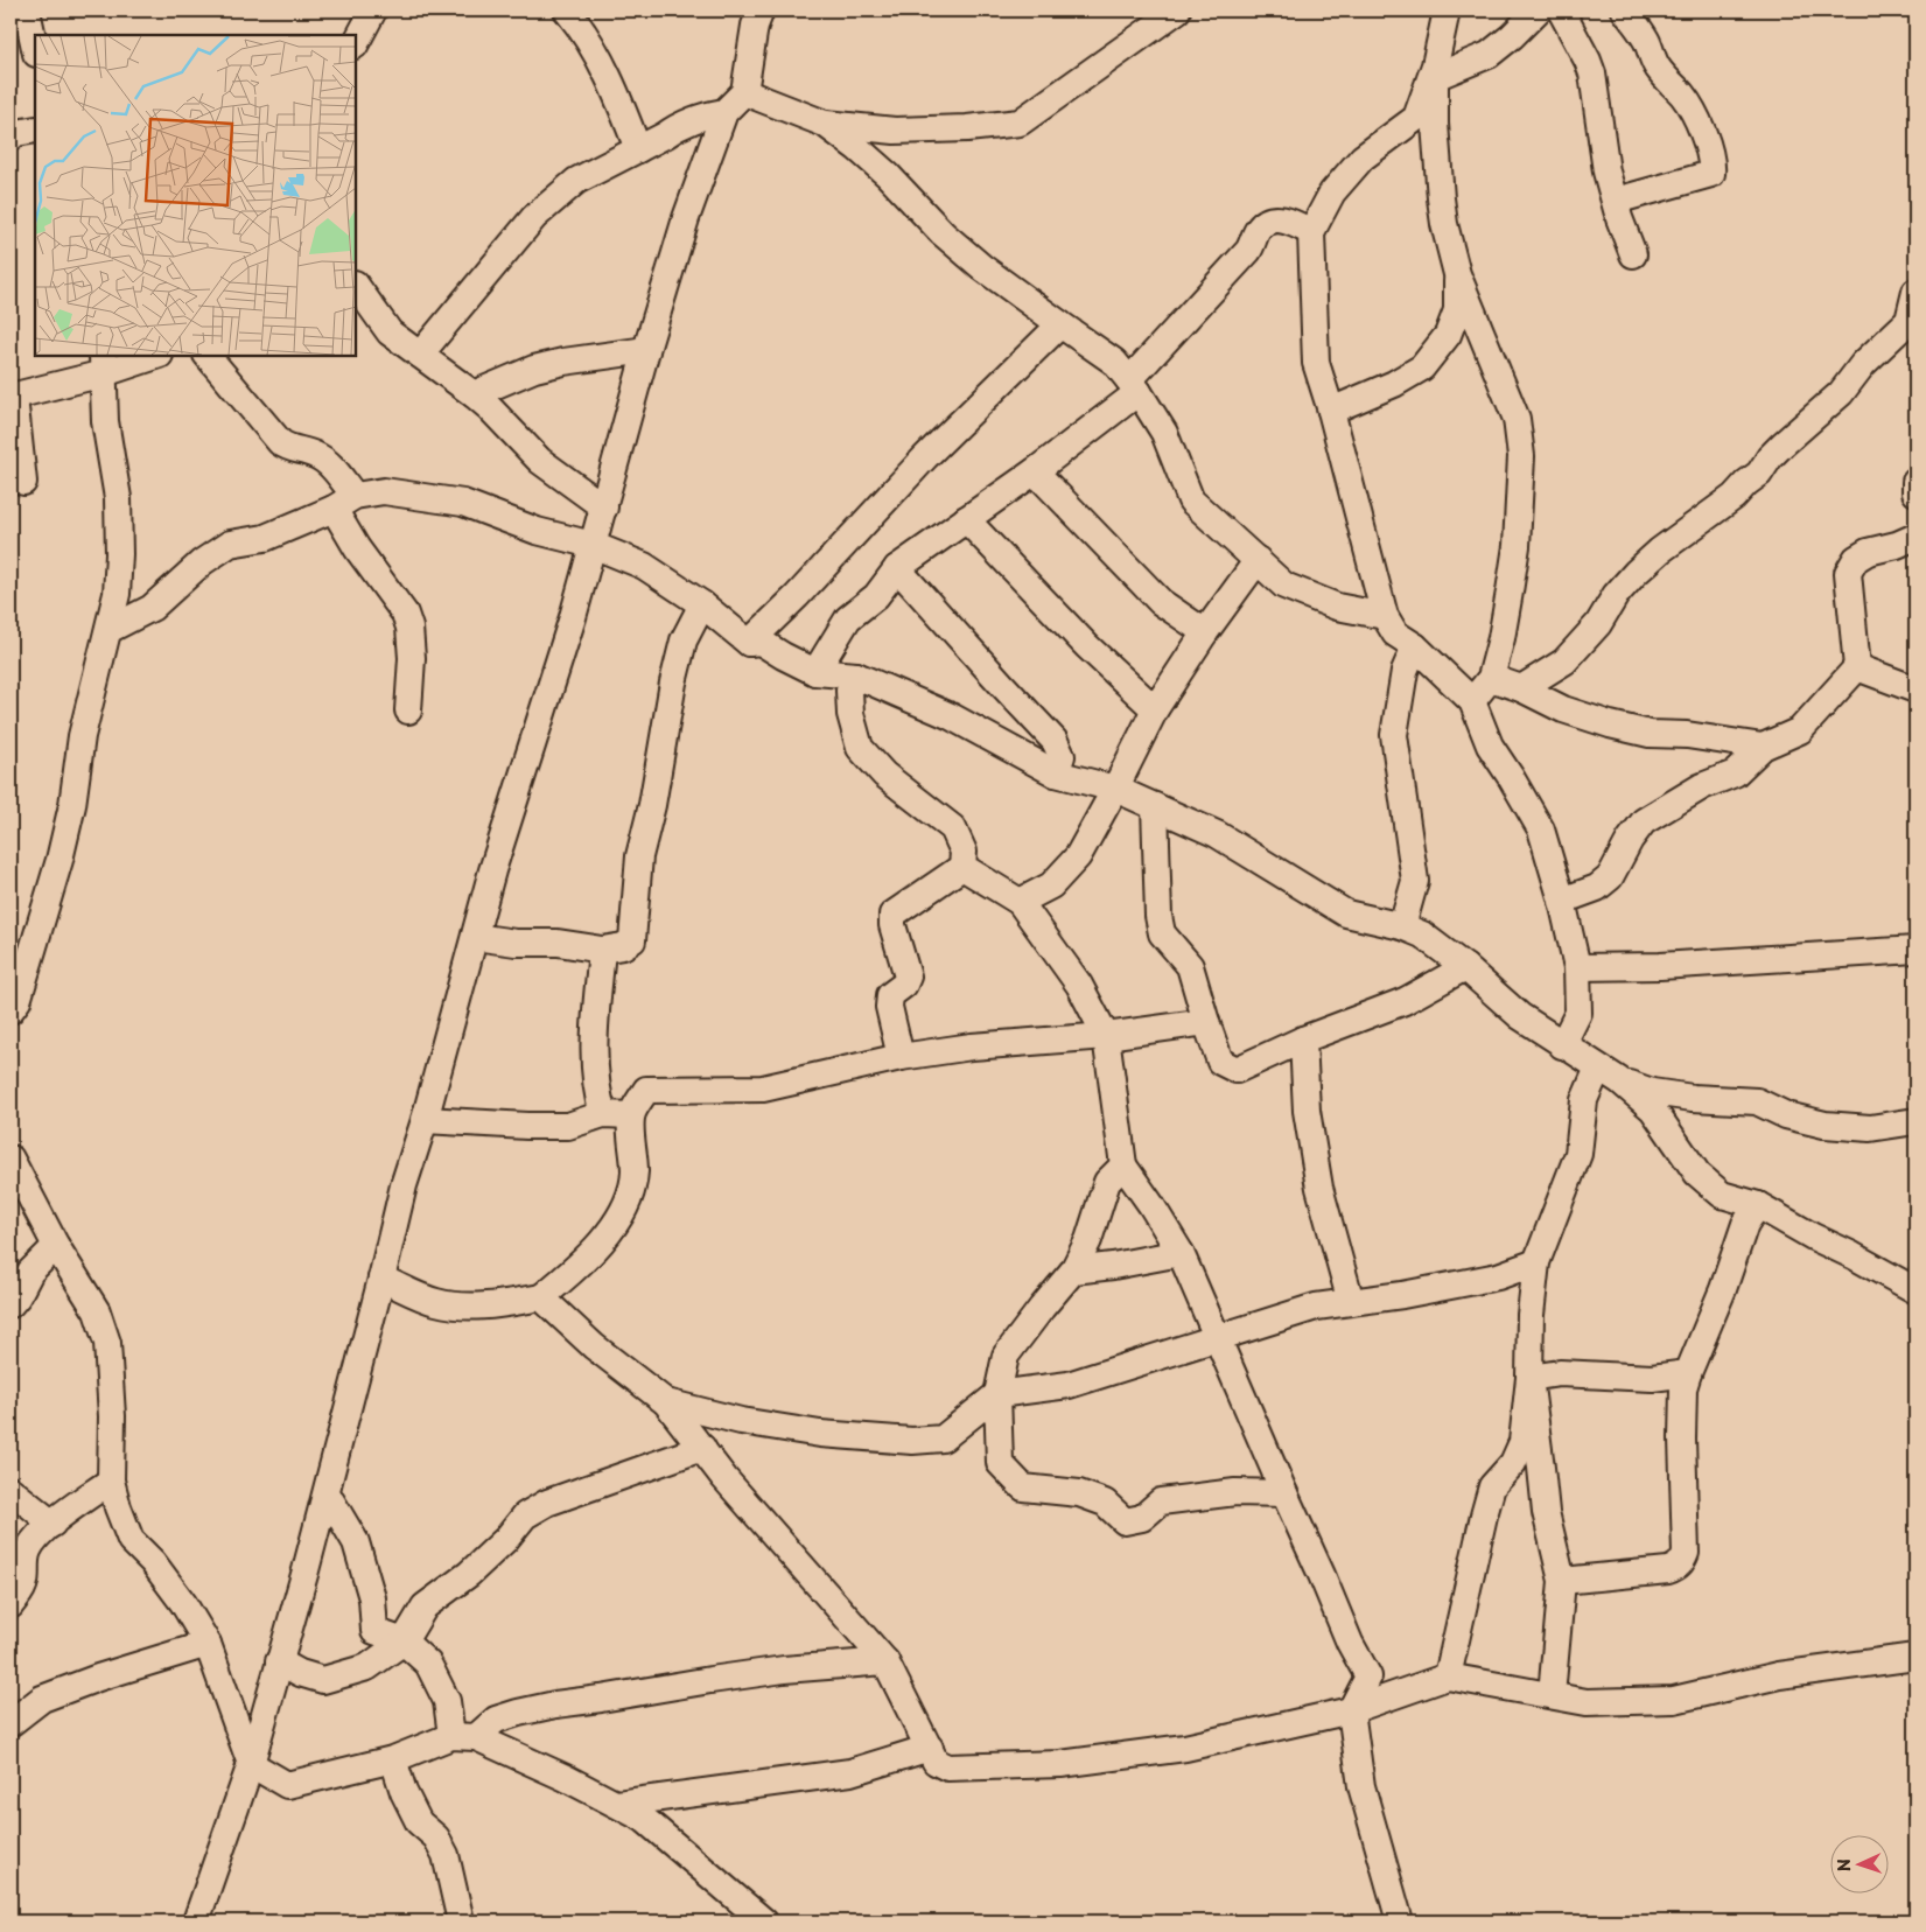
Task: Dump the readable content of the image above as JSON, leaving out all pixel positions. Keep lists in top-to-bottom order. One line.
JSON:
{"north":"left"}
